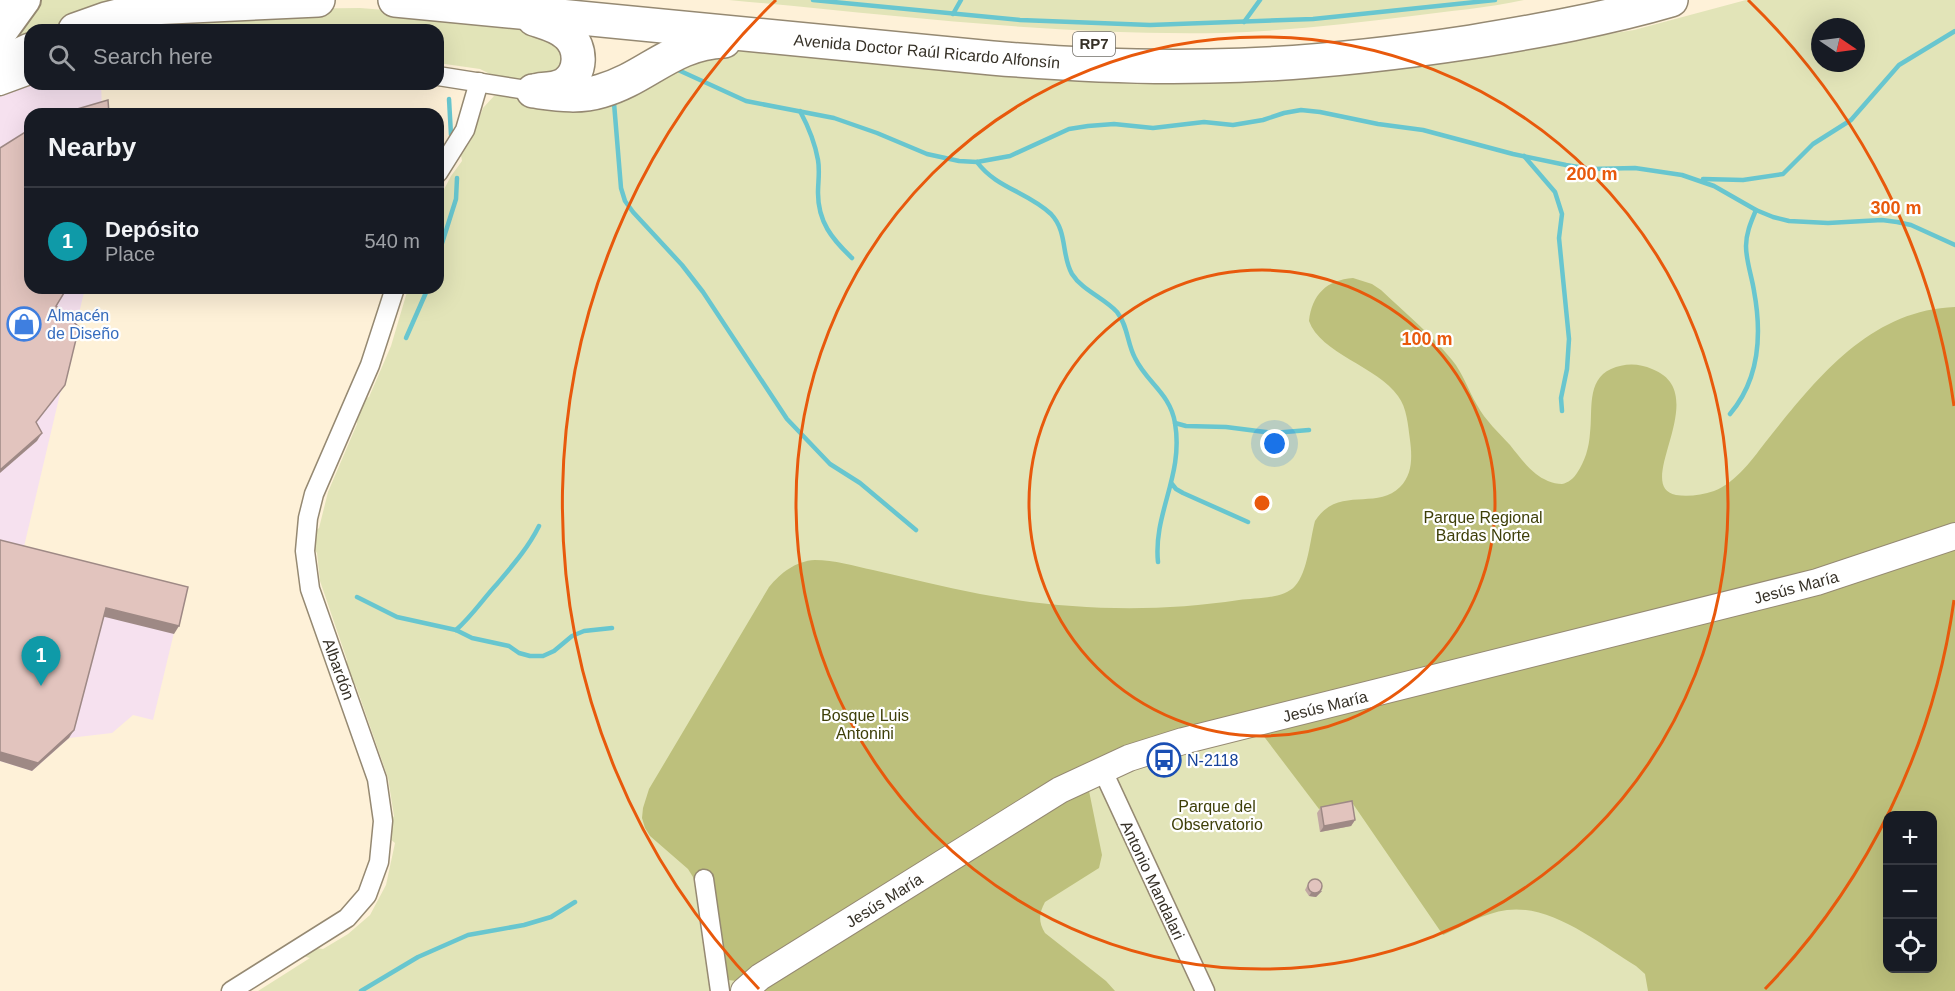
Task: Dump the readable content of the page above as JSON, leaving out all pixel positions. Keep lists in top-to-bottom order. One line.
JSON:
{"streets":{"highway":["RP7","Avenida Doctor Raúl Ricardo Alfonsín"],"main road":["Jesús María"],"street":["Albardón","Antonio Mandalari"]},"crossings":[["Jesús María","Antonio Mandalari"]],"parks":["Parque Regional Bardas Norte","Bosque Luis Antonini","Parque del Observatorio"],"places":{"shop":["Almacén de Diseño"],"bus stop":["N-2118"]},"north":"right","page":{"search":"Search here","heading":"Nearby","list":[{"mark":"1","name":"Depósito","note":"Place","value":"540 m"}],"pins":"1","map_buttons":["+","−"]},"rings":["200 m","300 m","100 m"]}
